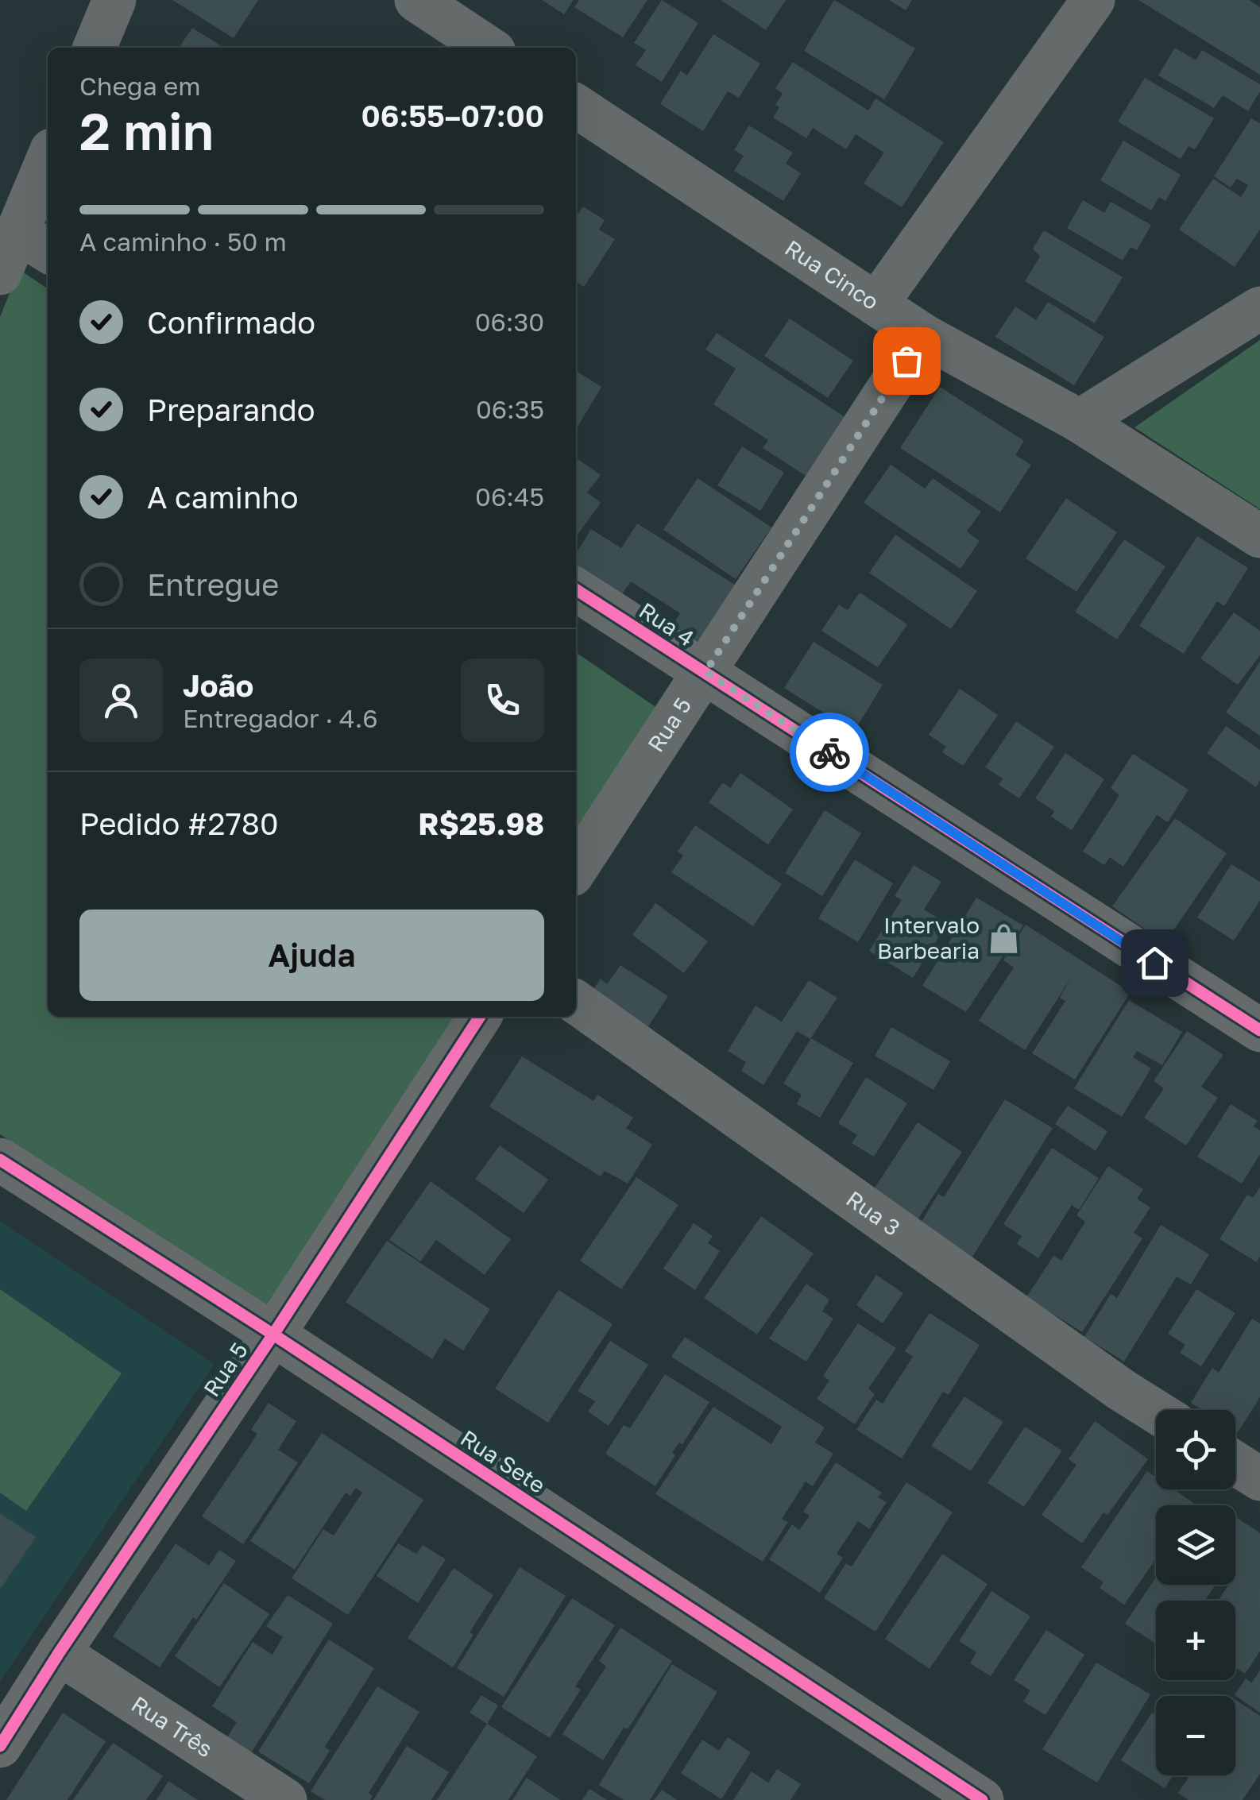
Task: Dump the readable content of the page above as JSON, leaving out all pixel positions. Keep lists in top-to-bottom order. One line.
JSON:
{"streets":{"street":["Rua Cinco","Rua 4","Rua 5","Rua 3","Rua Sete","Rua Três"]},"crossings":[["Rua Cinco","Rua 5"],["Rua 4","Rua 5"],["Rua 5","Rua Sete"],["Rua 5","Rua Três"]],"places":{"shop":["Intervalo Barbearia"]},"page":{"heading":["2 min","Chega em","06:55–07:00"],"panel":["João","Entregador · 4.6","Pedido #2780","R$25.98"],"bar":"A caminho · 50 m","list":[["Confirmado","06:30"],["Preparando","06:35"],["A caminho","06:45"],"Entregue"],"buttons":"Ajuda","map_buttons":["+","−"]}}
